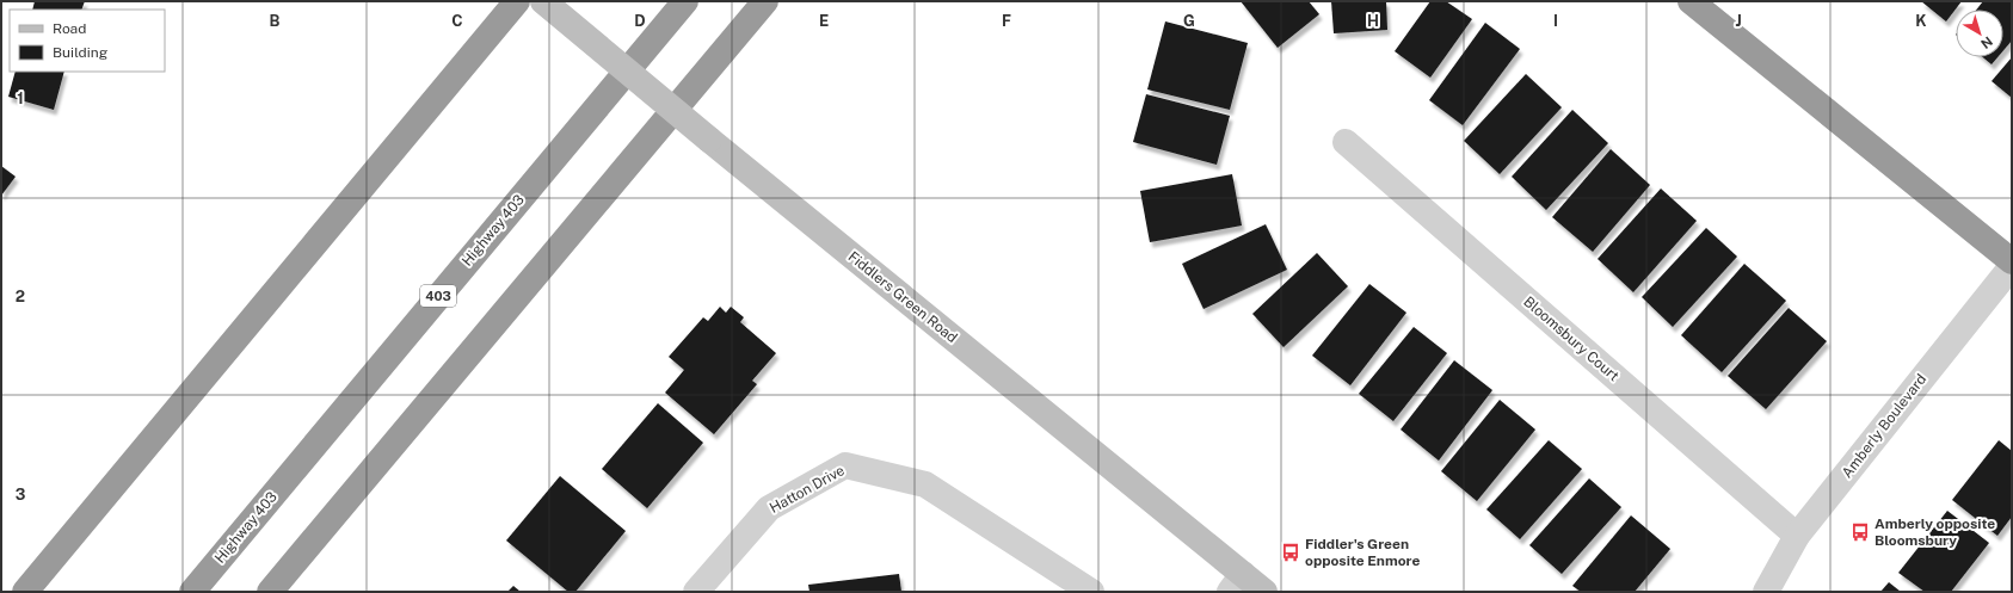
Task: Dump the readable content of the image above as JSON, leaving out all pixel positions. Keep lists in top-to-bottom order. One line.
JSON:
{"streets":{"highway":["Highway 403","403"],"main road":["Fiddlers Green Road"],"street":["Bloomsbury Court","Amberly Boulevard","Hatton Drive"]},"crossings":[["Bloomsbury Court","Amberly Boulevard"]],"places":{"bus stop":["Amberly opposite Bloomsbury","Fiddler's Green opposite Enmore"]},"legend":["Road","Building"],"north":"bottom right","grid":{"columns":["B","C","D","E","F","G","H","I","J","K"],"rows":["1","2","3"]}}
